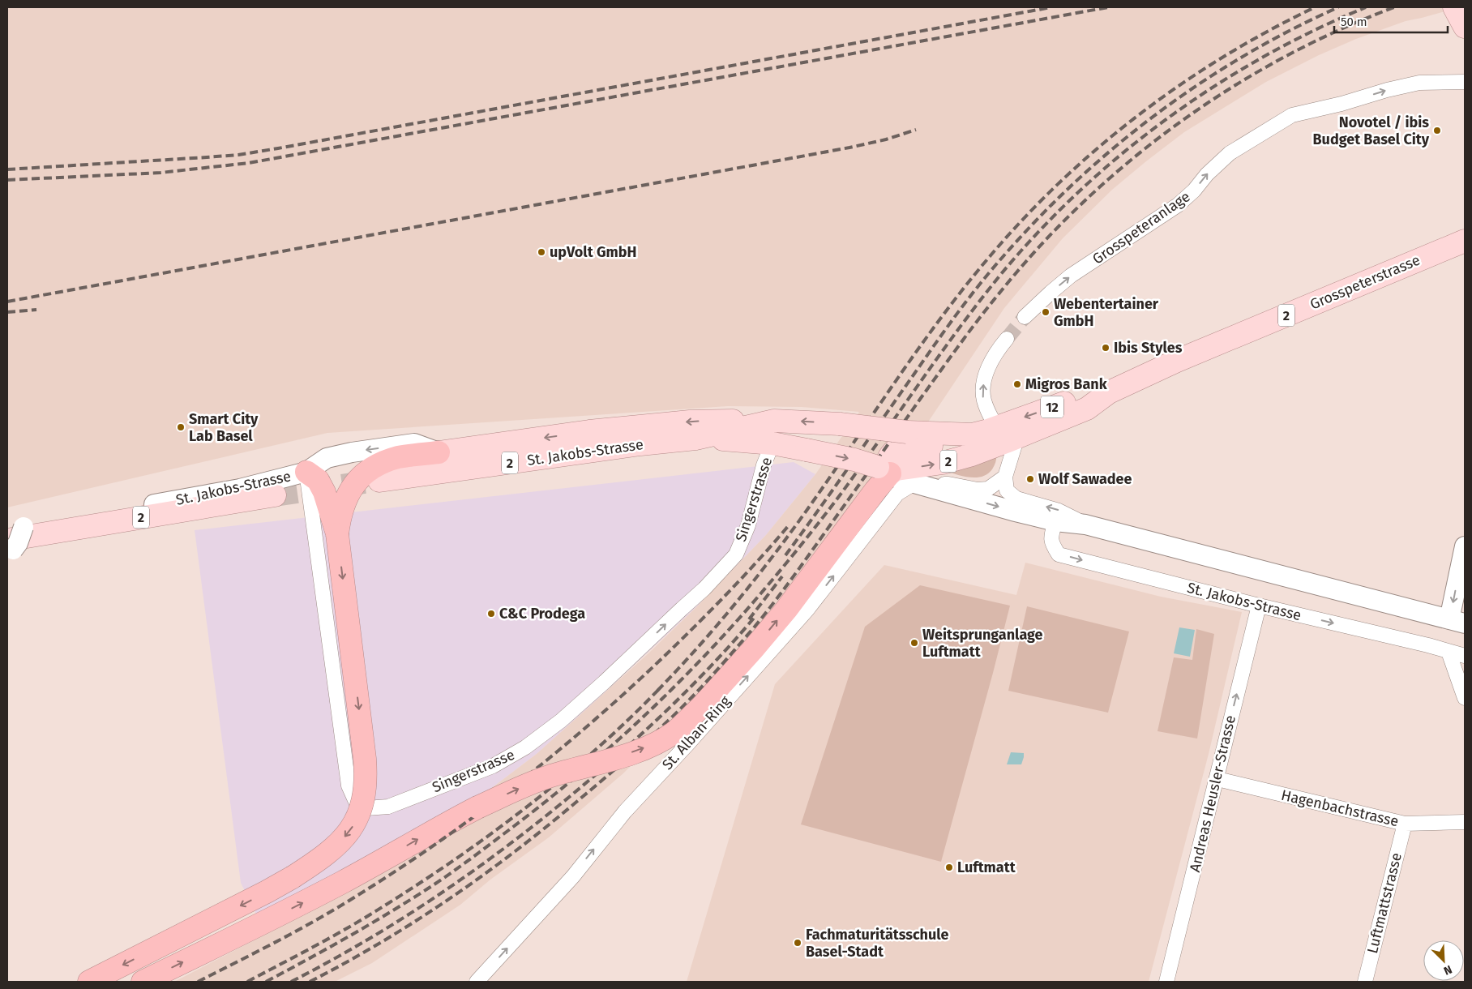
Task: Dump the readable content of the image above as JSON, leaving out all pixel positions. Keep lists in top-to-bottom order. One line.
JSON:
{"streets":{"main road":["Grosspeterstrasse","2","12","St. Jakobs-Strasse"],"street":["Grosspeteranlage","Singerstrasse","St. Alban-Ring","Andreas Heusler-Strasse","Hagenbachstrasse","Luftmattstrasse"]},"crossings":[["Grosspeterstrasse","St. Jakobs-Strasse"],["Grosspeterstrasse","St. Alban-Ring"],["St. Jakobs-Strasse","Singerstrasse"],["St. Jakobs-Strasse","St. Alban-Ring"],["St. Jakobs-Strasse","Andreas Heusler-Strasse"],["Andreas Heusler-Strasse","Hagenbachstrasse"],["Hagenbachstrasse","Luftmattstrasse"]],"one_way":["Grosspeteranlage","St. Alban-Ring","Andreas Heusler-Strasse"],"places":["Novotel / ibis Budget Basel City","upVolt GmbH","Webentertainer GmbH","Ibis Styles","Migros Bank","Smart City Lab Basel","Wolf Sawadee","C&C Prodega","Weitsprunganlage Luftmatt","Luftmatt","Fachmaturitätsschule Basel-Stadt"],"scale_bar":"50 m","north":"bottom right"}
